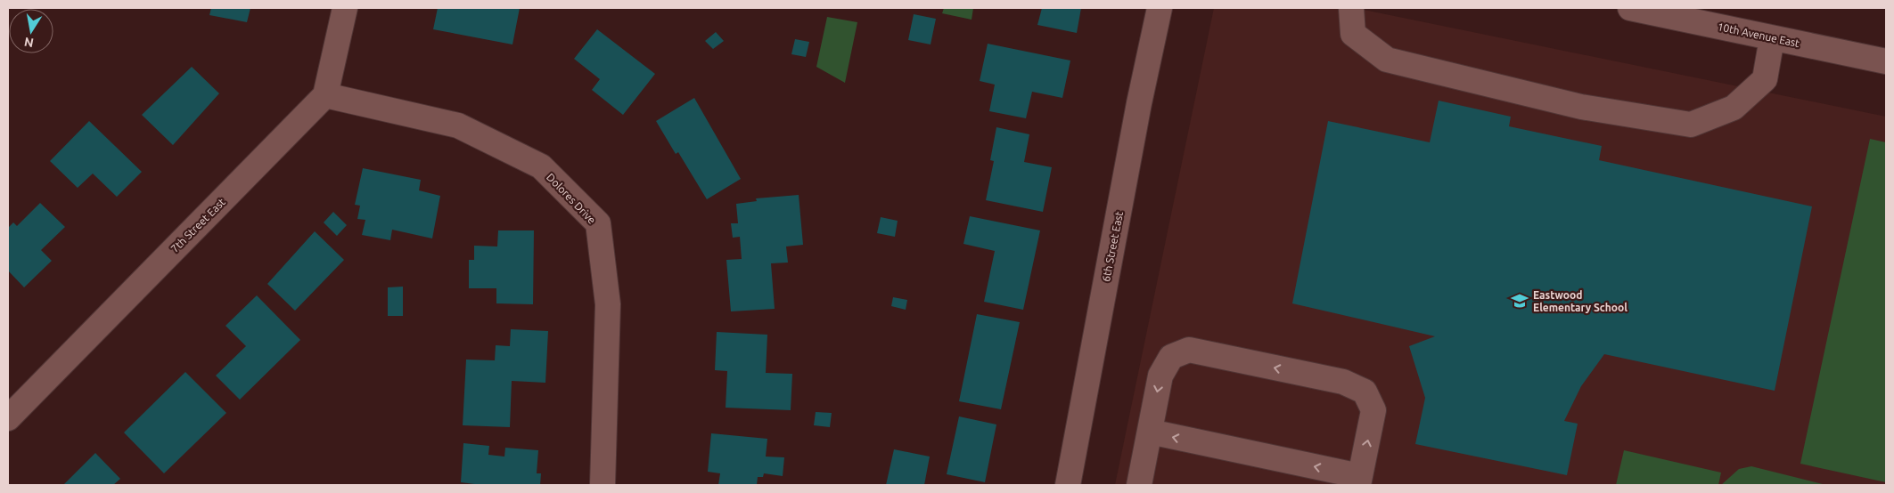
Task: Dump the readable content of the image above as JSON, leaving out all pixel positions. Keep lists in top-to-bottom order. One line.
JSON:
{"streets":{"street":["10th Avenue East","Dolores Drive","7th Street East","6th Street East"]},"crossings":[["Dolores Drive","7th Street East"]],"places":{"school or university":["Eastwood Elementary School"]},"north":"bottom"}
